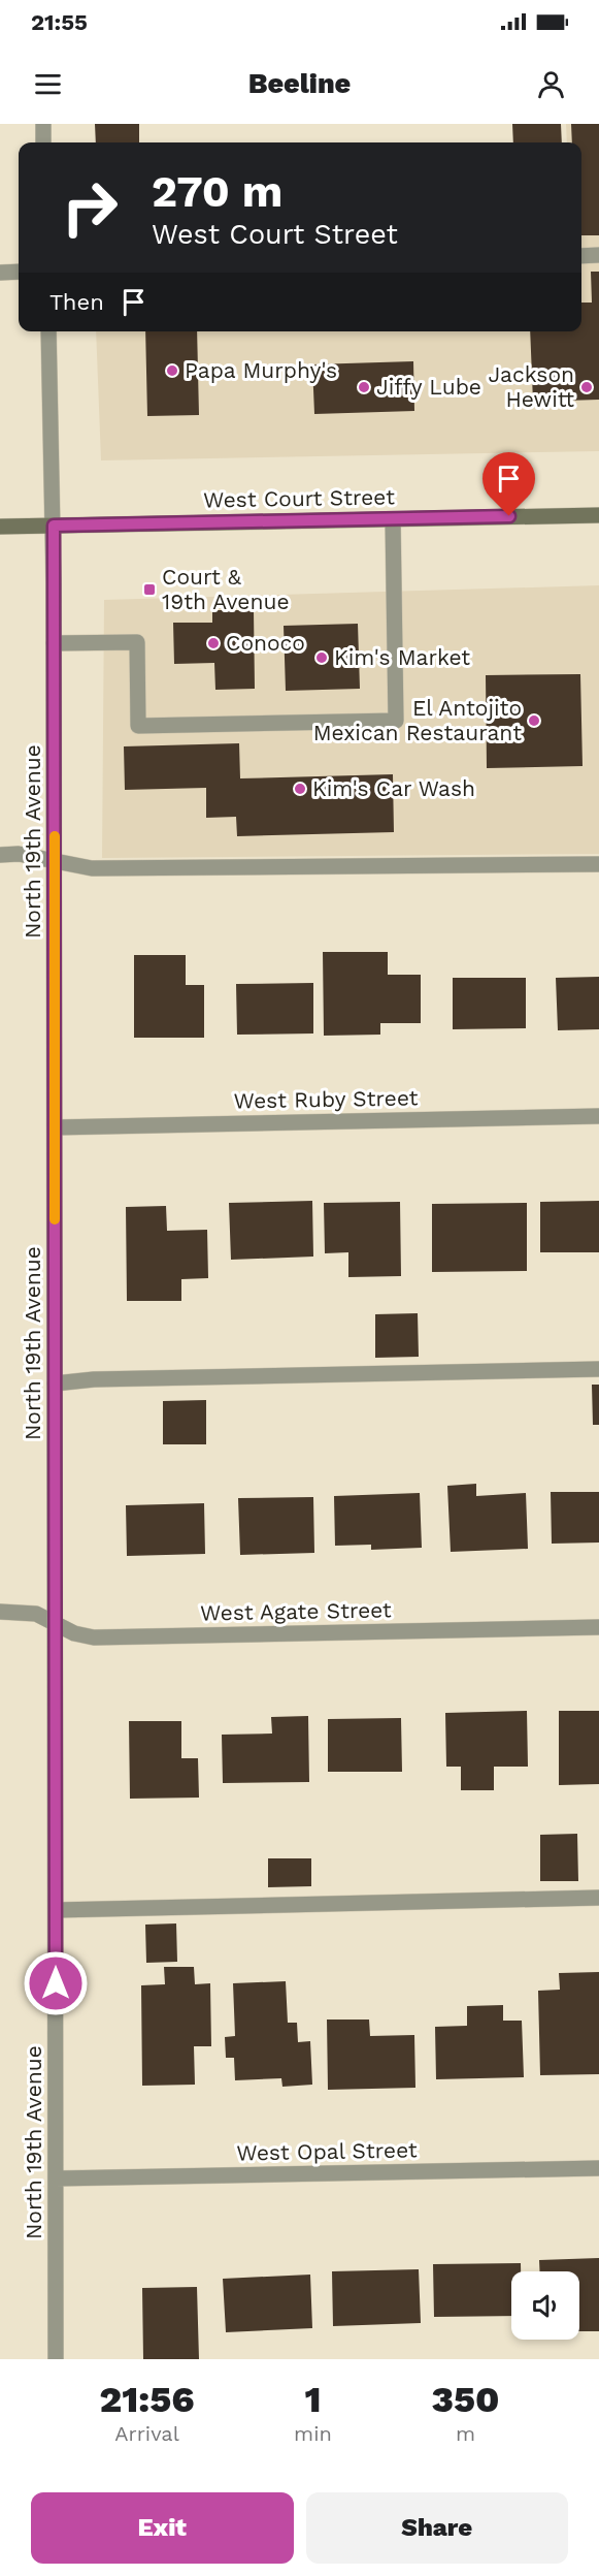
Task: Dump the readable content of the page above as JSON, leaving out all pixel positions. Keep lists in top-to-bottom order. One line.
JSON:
{"streets":{"main road":["West Court Street"],"street":["North 19th Avenue","West Ruby Street","West Agate Street","West Opal Street"]},"crossings":[["West Court Street","North 19th Avenue"],["North 19th Avenue","West Ruby Street"],["North 19th Avenue","West Agate Street"],["North 19th Avenue","West Opal Street"]],"places":{"other":["Papa Murphy's","Jiffy Lube","Jackson Hewitt","Conoco","Kim's Market","El Antojito Mexican Restaurant","Kim's Car Wash"],"transit":["Court & 19th Avenue"]},"page":{"status":"21:55","header":"Beeline","turn":["270 m","West Court Street"],"then":"Then","eta":["21:56","Arrival","1","min","350","m"],"buttons":["Exit","Share"]}}
